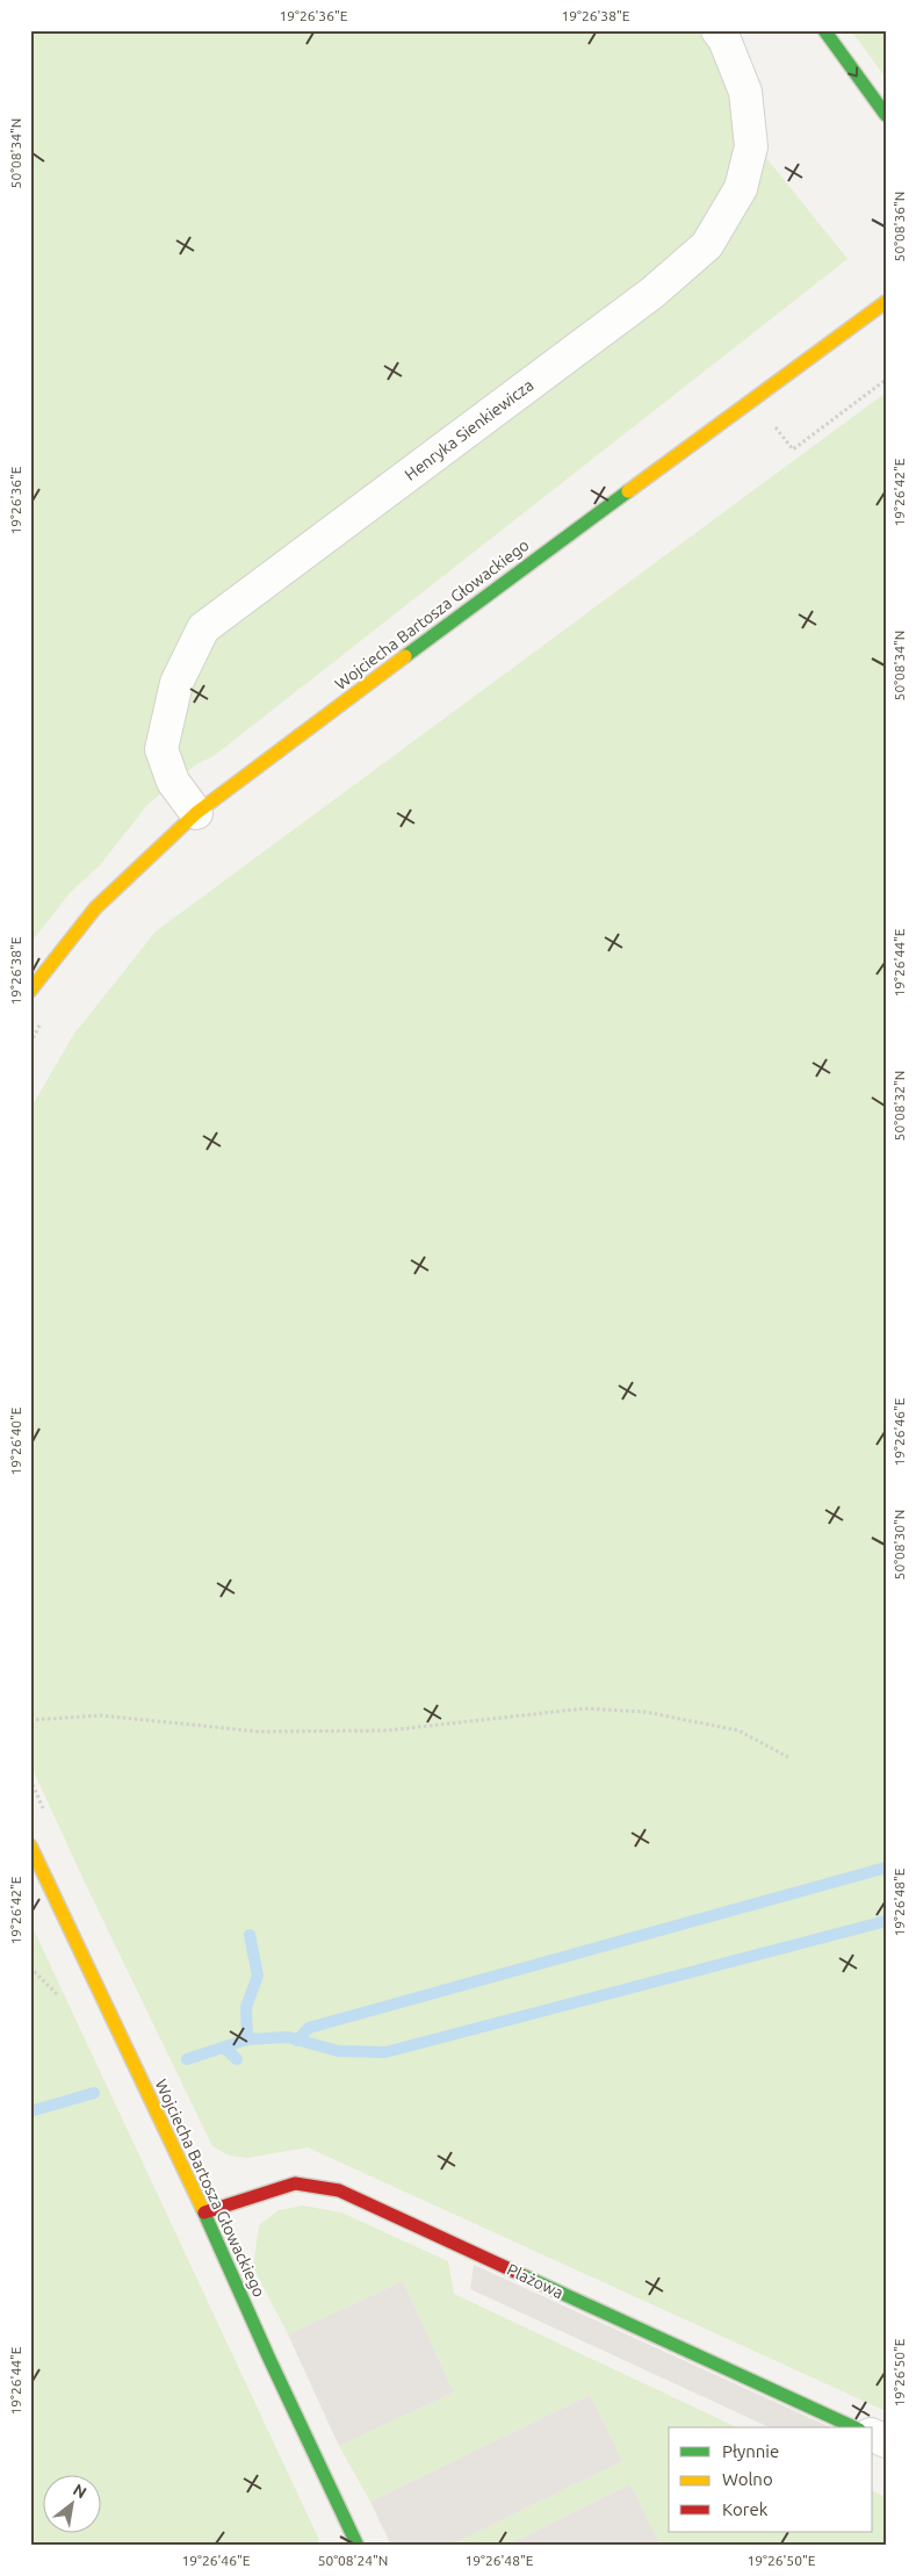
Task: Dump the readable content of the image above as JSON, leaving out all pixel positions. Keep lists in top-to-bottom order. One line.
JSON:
{"streets":{"main road":["Wojciecha Bartosza Głowackiego","Plażowa"],"street":["Henryka Sienkiewicza"]},"crossings":[["Henryka Sienkiewicza","Wojciecha Bartosza Głowackiego"],["Wojciecha Bartosza Głowackiego","Plażowa"]],"legend":["Płynnie","Wolno","Korek"],"north":"top right","coordinates":["19°26'36\"E","19°26'38\"E","50°08'34\"N","50°08'36\"N","19°26'42\"E","19°26'44\"E","50°08'32\"N","19°26'46\"E","19°26'40\"E","50°08'30\"N","19°26'48\"E","19°26'50\"E","50°08'24\"N"]}
